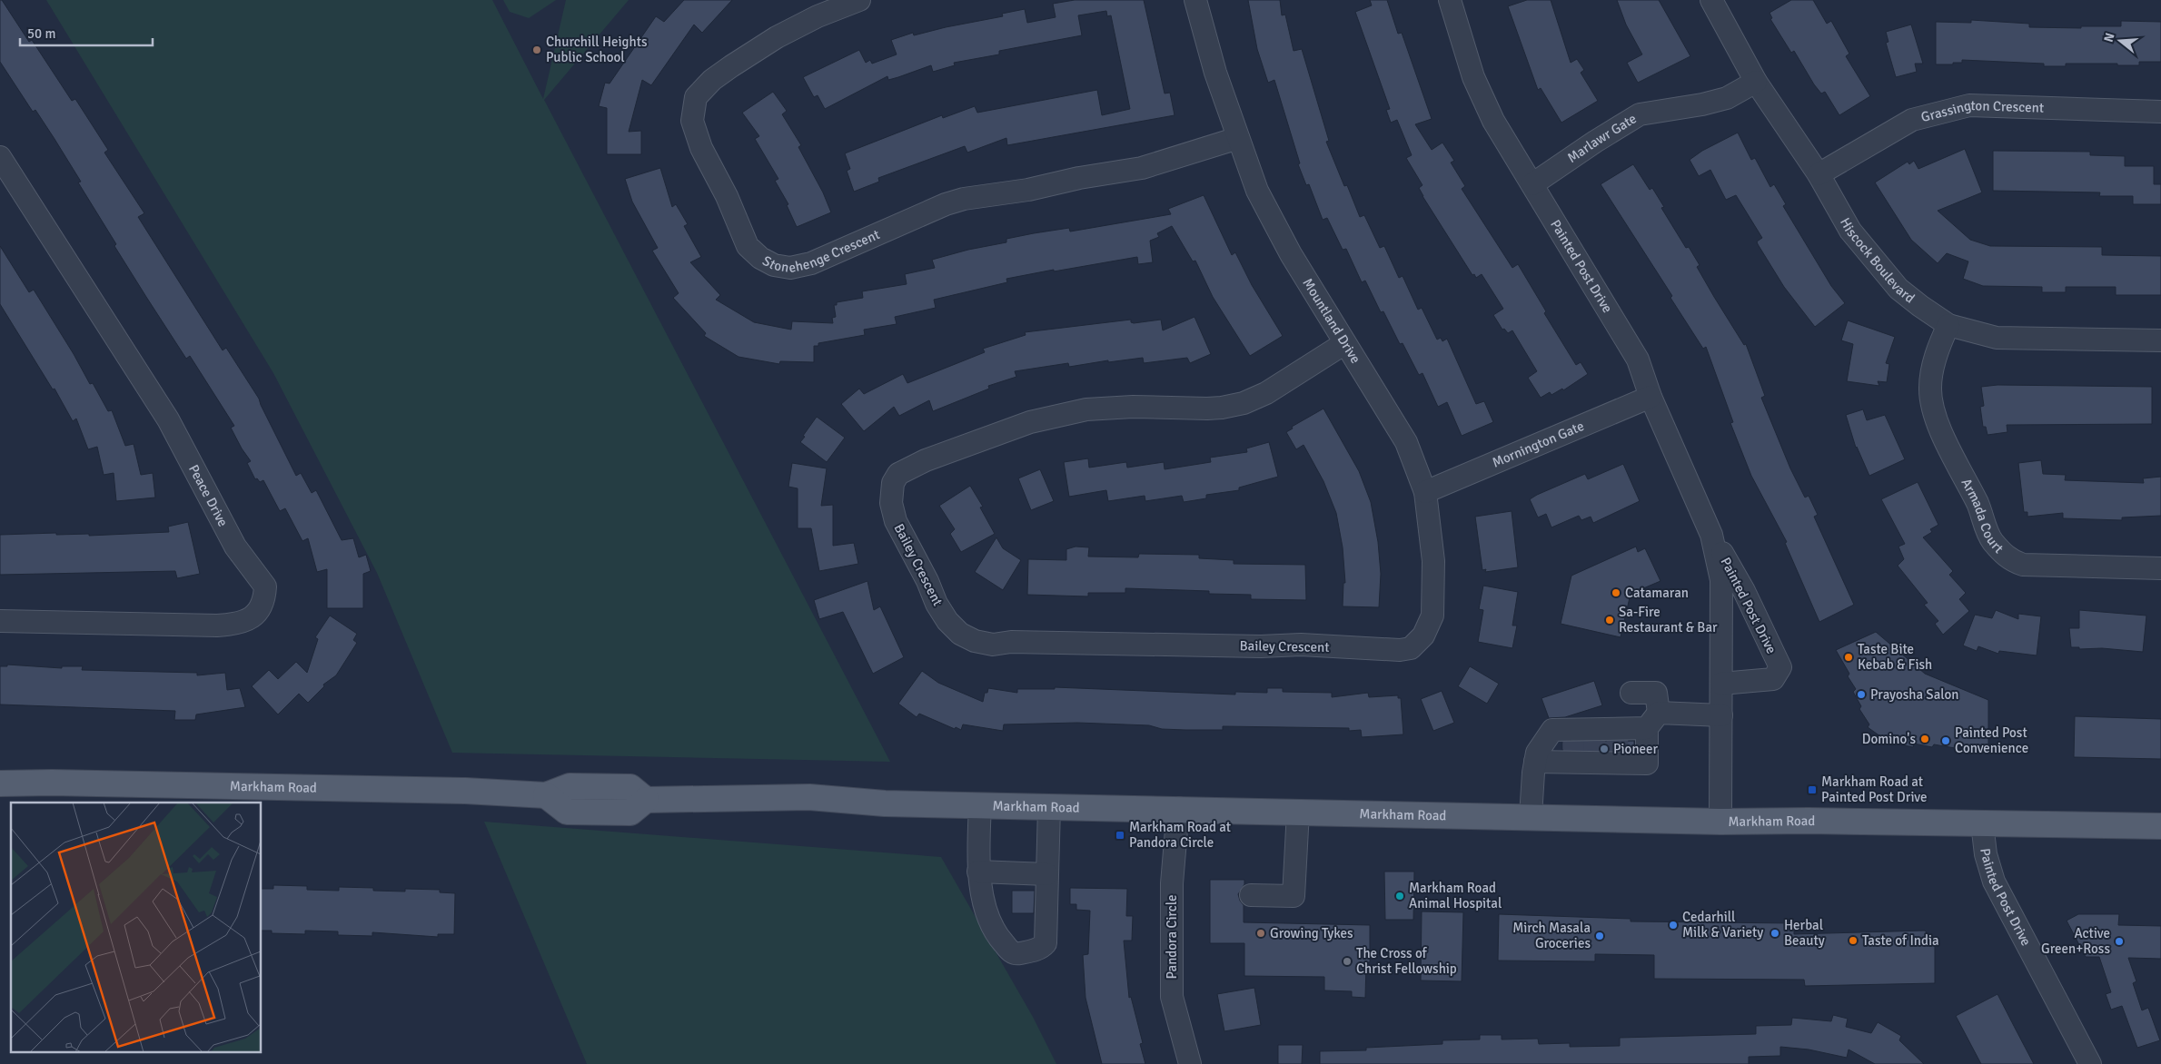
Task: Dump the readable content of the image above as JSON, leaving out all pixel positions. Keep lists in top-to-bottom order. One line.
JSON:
{"streets":{"main road":["Markham Road"],"street":["Grassington Crescent","Marlawr Gate","Stonehenge Crescent","Hiscock Boulevard","Painted Post Drive","Mountland Drive","Mornington Gate","Peace Drive","Armada Court","Bailey Crescent","Pandora Circle"]},"crossings":[["Grassington Crescent","Hiscock Boulevard"],["Marlawr Gate","Hiscock Boulevard"],["Marlawr Gate","Painted Post Drive"],["Stonehenge Crescent","Mountland Drive"],["Hiscock Boulevard","Armada Court"],["Painted Post Drive","Mornington Gate"],["Painted Post Drive","Markham Road"],["Mountland Drive","Mornington Gate"],["Mountland Drive","Bailey Crescent"],["Markham Road","Pandora Circle"]],"places":{"other":["Churchill Heights Public School","Catamaran","Sa-Fire Restaurant & Bar","Taste Bite Kebab & Fish","Prayosha Salon","Domino's","Painted Post Convenience","Pioneer","Markham Road Animal Hospital","Cedarhill Milk & Variety","Growing Tykes","Herbal Beauty","Mirch Masala Groceries","Taste of India","Active Green+Ross","The Cross of Christ Fellowship"],"transit":["Markham Road at Painted Post Drive","Markham Road at Pandora Circle"]},"scale_bar":"50 m","north":"left"}
